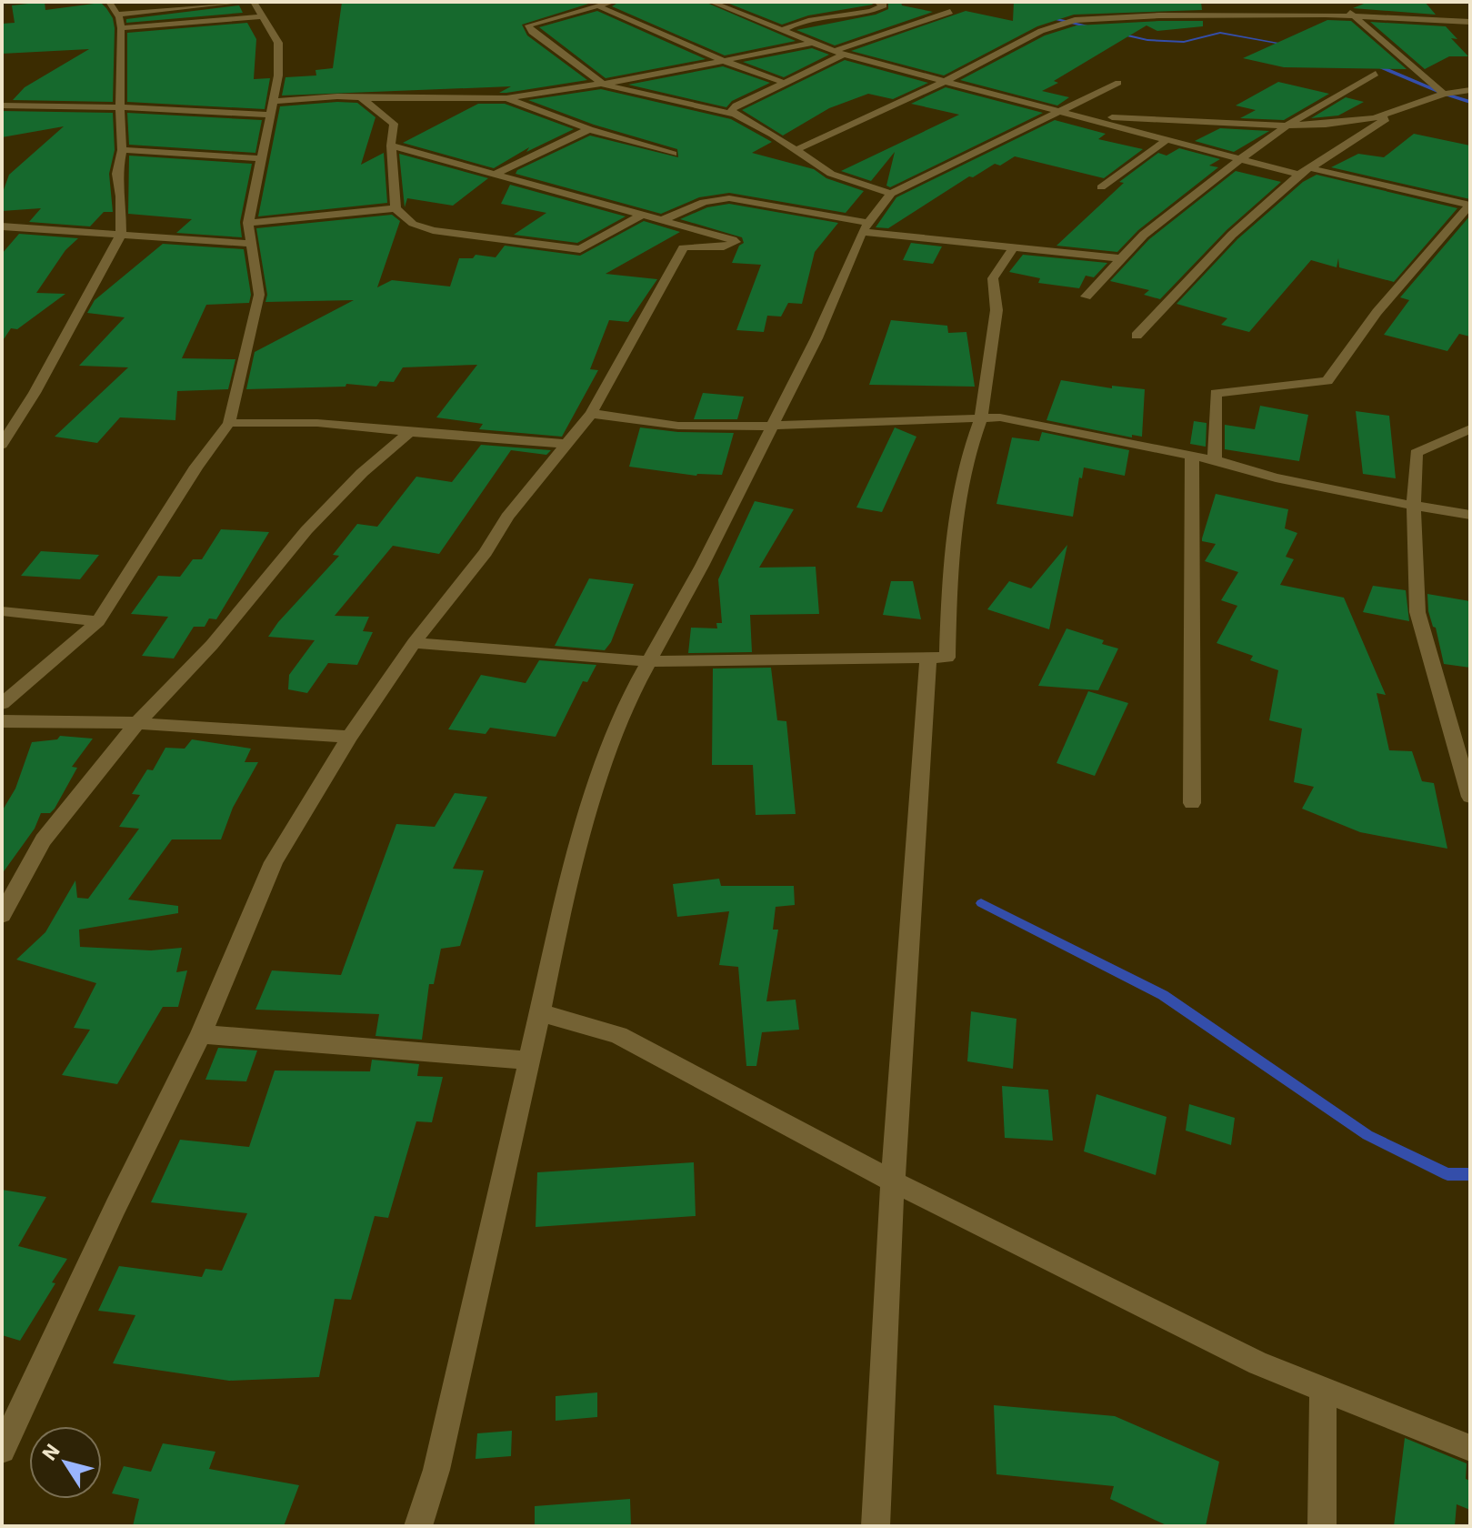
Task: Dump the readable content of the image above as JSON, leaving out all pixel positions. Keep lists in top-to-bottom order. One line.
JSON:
{"north":"top left"}
